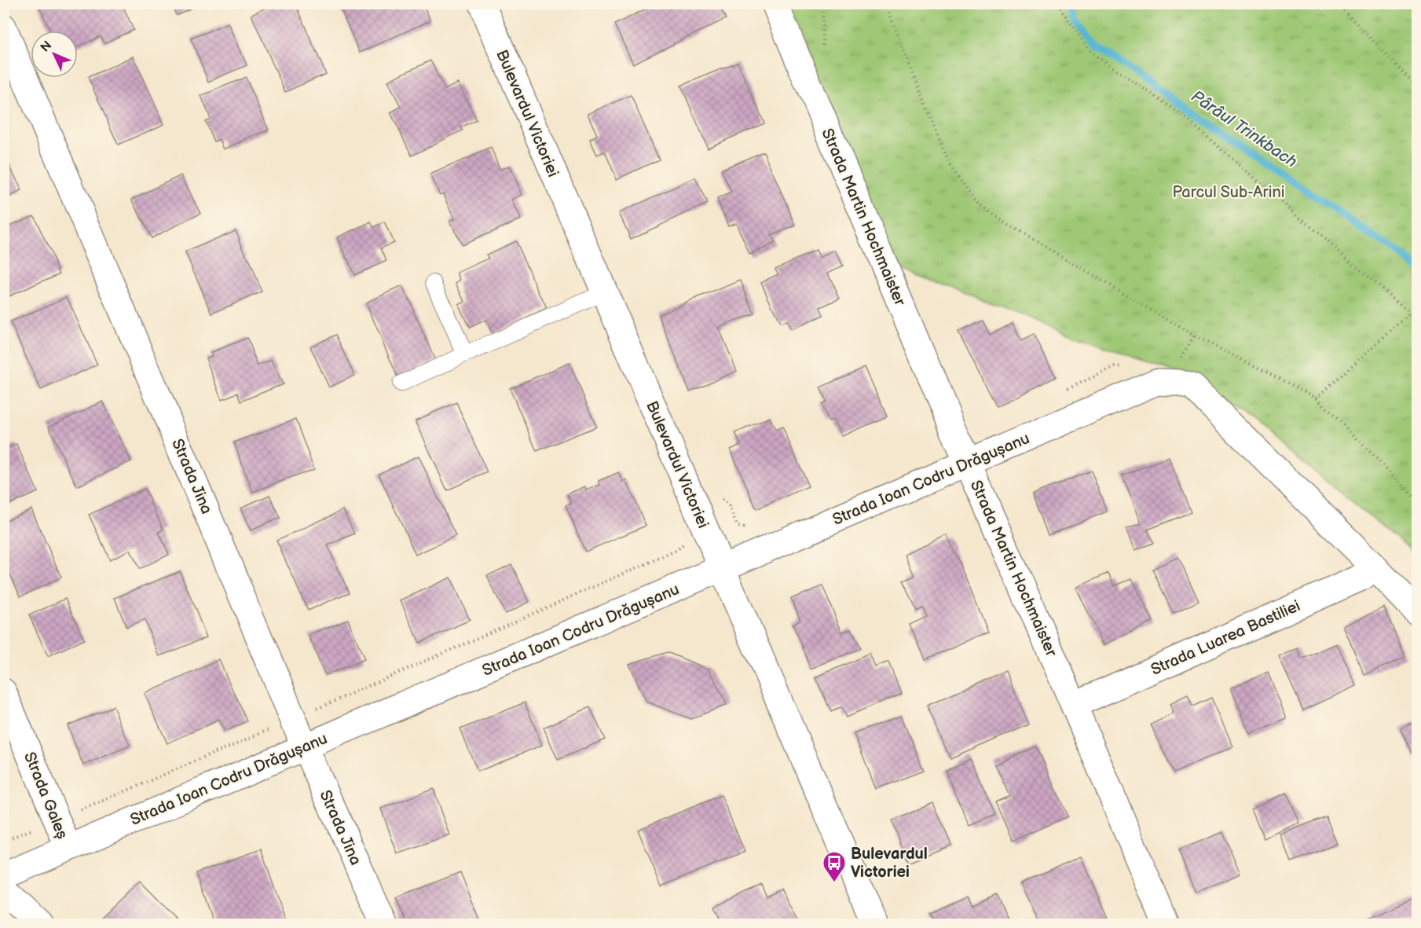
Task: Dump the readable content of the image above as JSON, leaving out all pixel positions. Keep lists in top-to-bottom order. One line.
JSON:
{"streets":{"street":["Bulevardul Victoriei","Strada Martin Hochmaister","Strada Jina","Strada Ioan Codru Drăgușanu","Strada Luarea Bastiliei","Strada Galeș"]},"crossings":[["Bulevardul Victoriei","Strada Ioan Codru Drăgușanu"],["Strada Martin Hochmaister","Strada Ioan Codru Drăgușanu"],["Strada Martin Hochmaister","Strada Luarea Bastiliei"],["Strada Jina","Strada Ioan Codru Drăgușanu"],["Strada Ioan Codru Drăgușanu","Strada Luarea Bastiliei"],["Strada Ioan Codru Drăgușanu","Strada Galeș"]],"water":["Pârâul Trinkbach"],"parks":["Parcul Sub-Arini"],"places":{"bus stop":["Bulevardul Victoriei"]},"north":"top left"}
